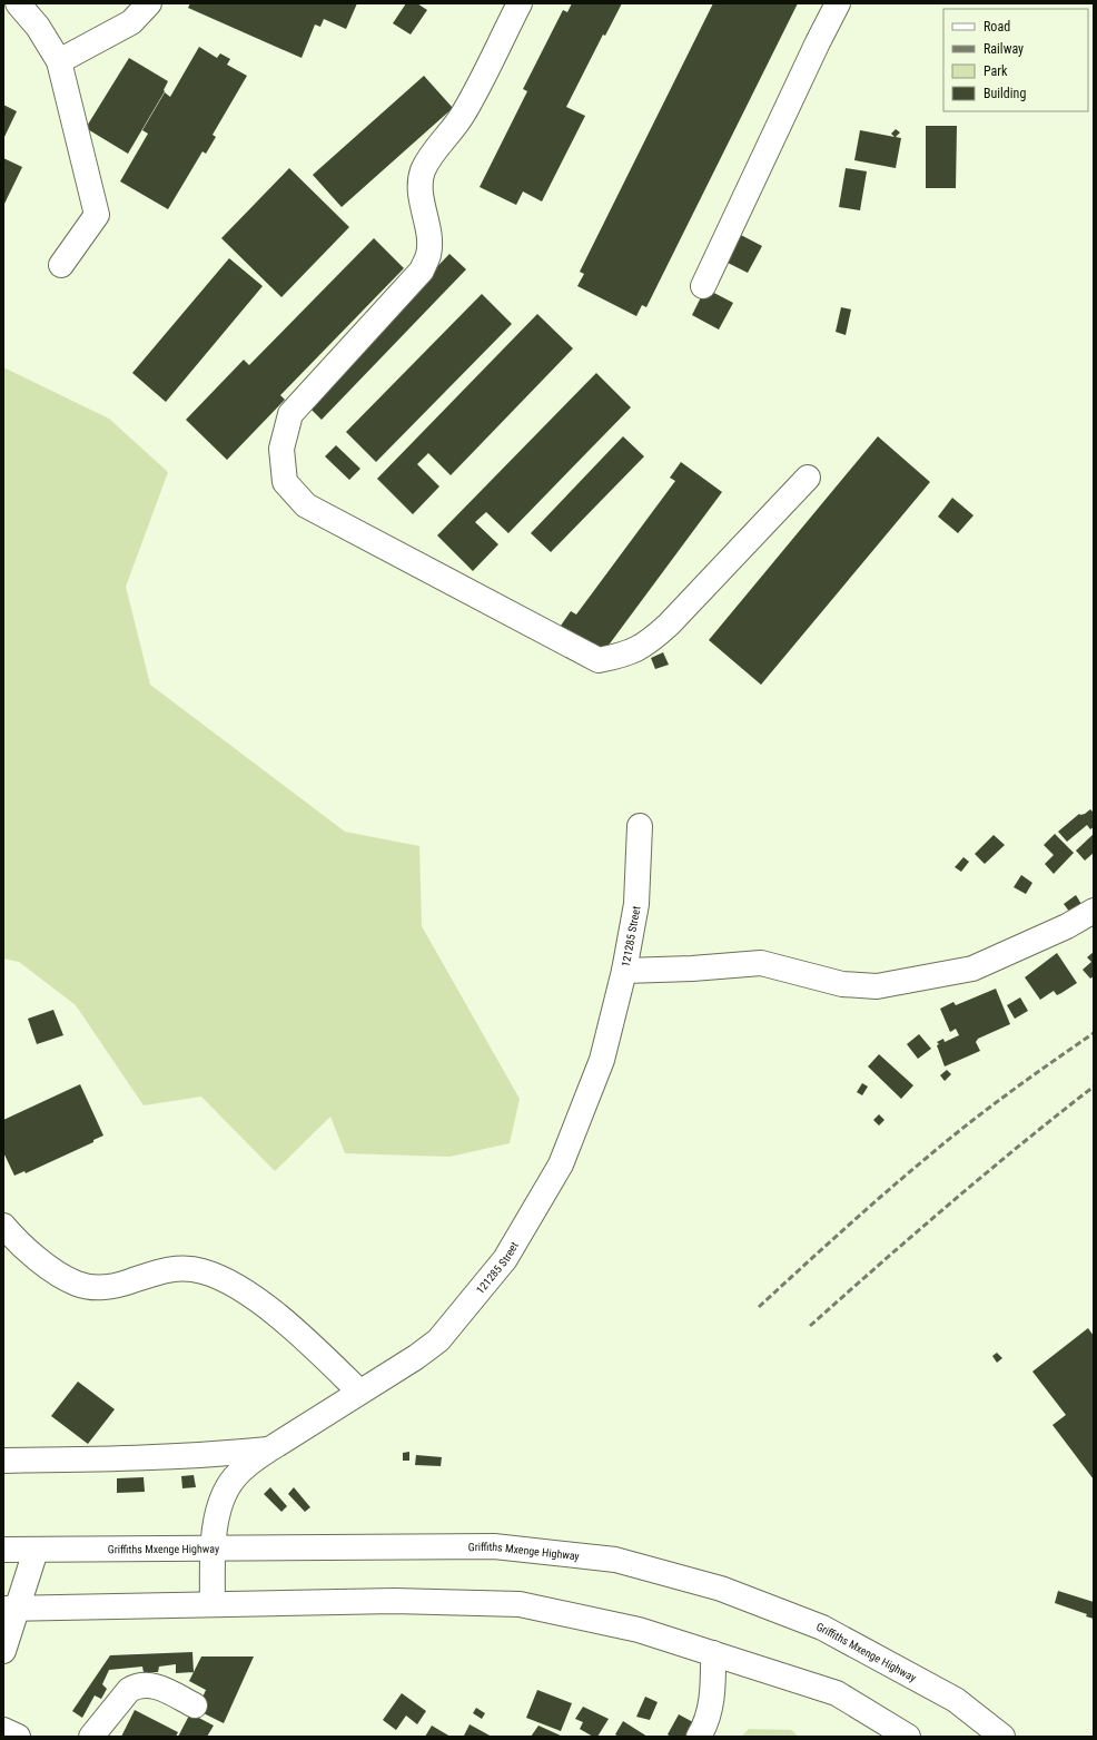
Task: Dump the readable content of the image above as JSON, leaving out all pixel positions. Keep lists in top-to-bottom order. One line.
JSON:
{"streets":{"street":["121285 Street","Griffiths Mxenge Highway"]},"crossings":[["121285 Street","Griffiths Mxenge Highway"]],"legend":["Road","Railway","Park","Building"]}
